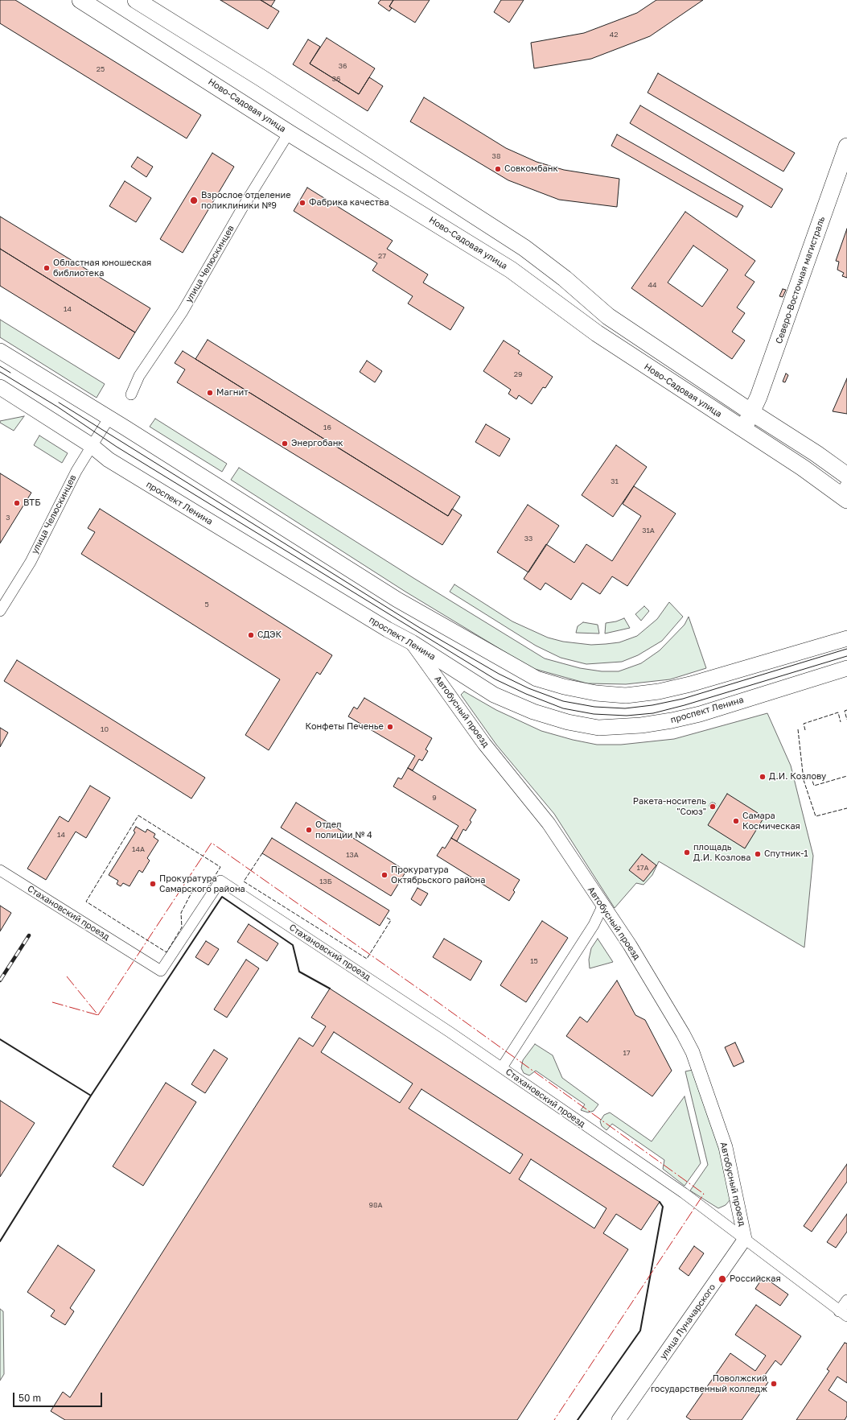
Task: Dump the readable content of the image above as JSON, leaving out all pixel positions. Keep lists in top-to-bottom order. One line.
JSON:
{"streets":{"main road":["Ново-Садовая улица","Северо-Восточная магистраль","проспект Ленина"],"street":["улица Челюскинцев","Автобусный проезд","Стахановский проезд","улица Луначарского"]},"crossings":[["Ново-Садовая улица","улица Челюскинцев"],["Ново-Садовая улица","Северо-Восточная магистраль"],["улица Челюскинцев","проспект Ленина"],["проспект Ленина","Автобусный проезд"],["Автобусный проезд","Стахановский проезд"],["Автобусный проезд","улица Луначарского"]],"places":["Совкомбанк","Взрослое отделение поликлиники №9","Фабрика качества","Областная юношеская библиотека","Магнит","Энергобанк","ВТБ","СДЭК","Конфеты Печенье","Д.И. Козлову","Ракета-носитель \"Союз\"","Самара Космическая","Отдел полиции № 4","площадь Д.И. Козлова","Спутник-1","Прокуратура Октябрьского района","Прокуратура Самарского района","Российская","Поволжский государственный колледж"],"house_numbers":["42","36","25","36","38","27","44","14","29","16","31","3","31А","33","5","10","9","14","14А","13А","17А","13Б","15","17","98А"],"scale_bar":"50 m"}
